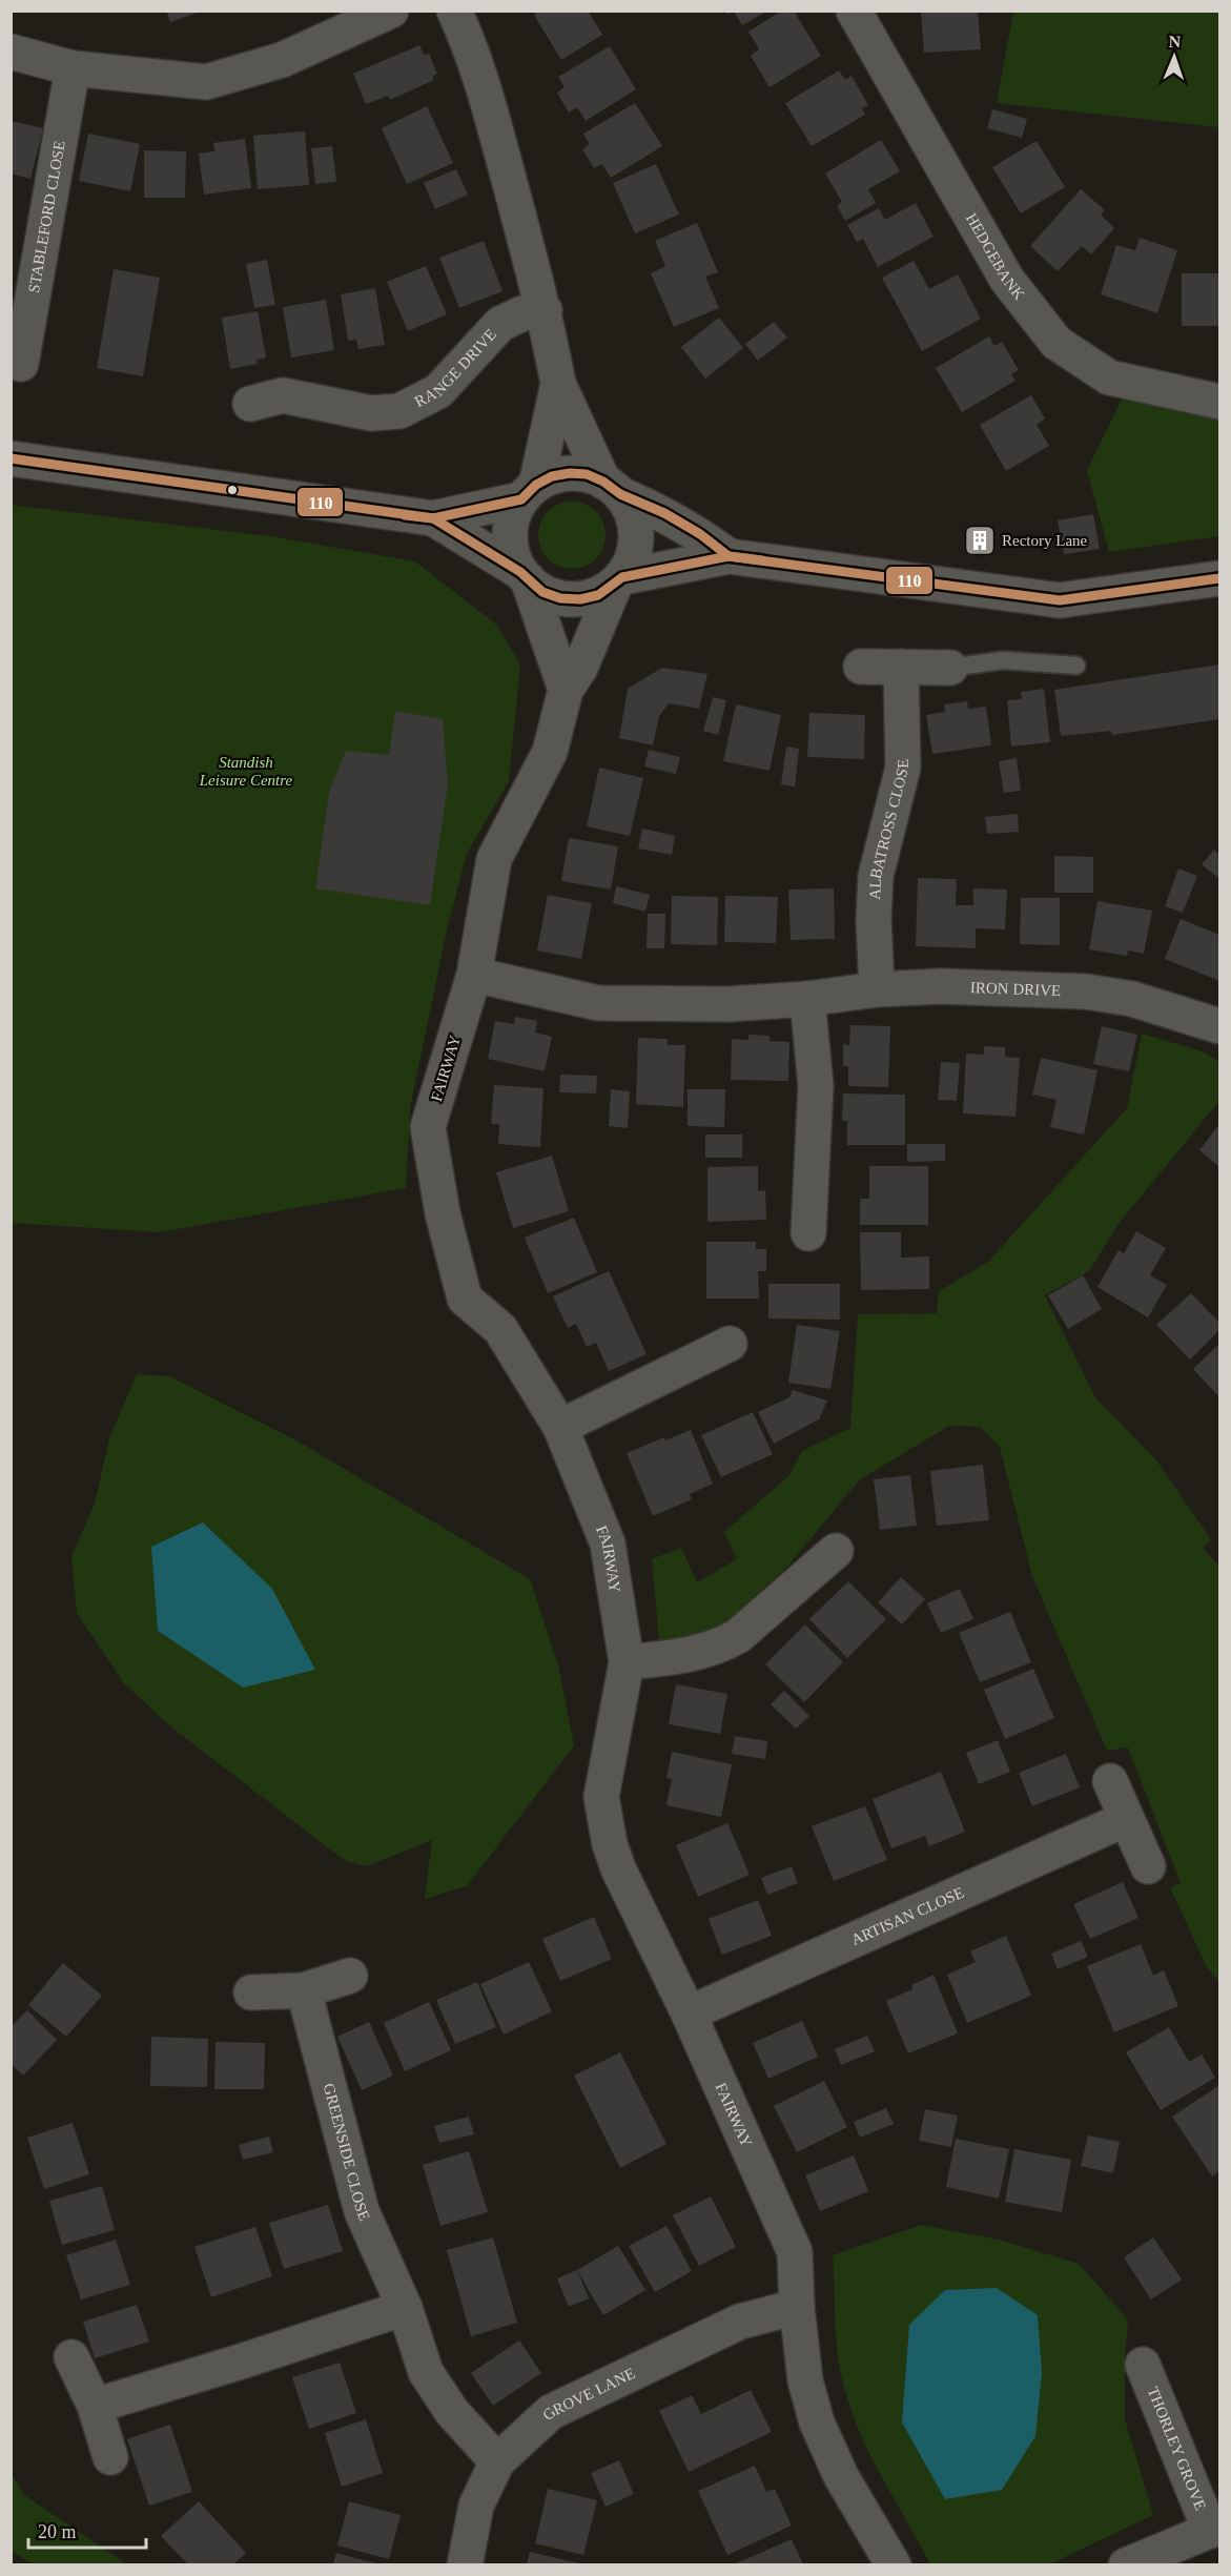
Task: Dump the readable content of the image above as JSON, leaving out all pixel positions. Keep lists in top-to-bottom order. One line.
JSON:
{"streets":{"street":["STABLEFORD CLOSE","HEDGEBANK","RANGE DRIVE","ALBATROSS CLOSE","IRON DRIVE","FAIRWAY","ARTISAN CLOSE","GREENSIDE CLOSE","GROVE LANE","THORLEY GROVE"]},"crossings":[["ALBATROSS CLOSE","IRON DRIVE"],["IRON DRIVE","FAIRWAY"],["FAIRWAY","ARTISAN CLOSE"],["FAIRWAY","GROVE LANE"],["GREENSIDE CLOSE","GROVE LANE"]],"parks":["Standish Leisure Centre"],"places":{"building":["Rectory Lane"]},"lines":["transit line 110"],"scale_bar":"20 m","north":"top"}
